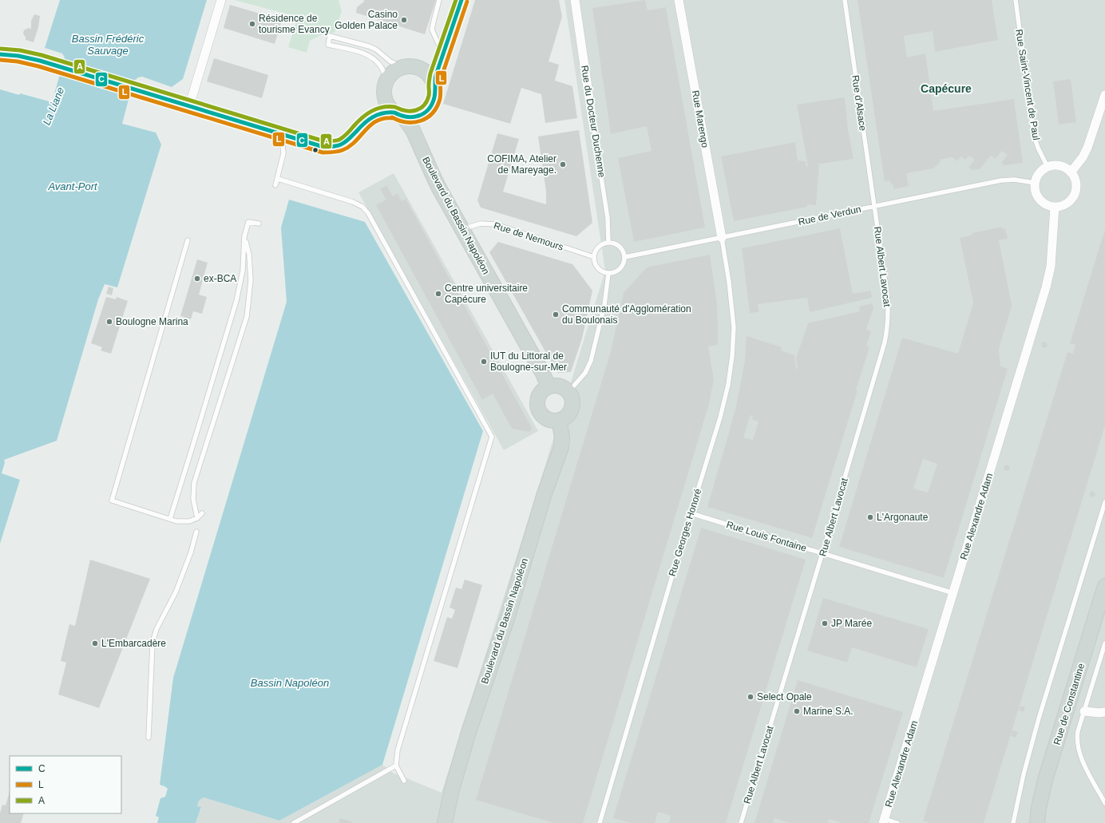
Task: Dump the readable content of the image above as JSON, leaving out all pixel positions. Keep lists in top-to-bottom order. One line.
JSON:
{"streets":{"main road":["Boulevard du Bassin Napoléon","Rue de Constantine"],"street":["Rue Marengo","Rue du Docteur Duchenne","Rue Alexandre Adam"],"lane":["Rue Saint-Vincent de Paul","Rue d'Alsace","Rue de Verdun","Rue de Nemours","Rue Albert Lavocat","Rue Georges Honoré","Rue Louis Fontaine"]},"crossings":[["Rue Saint-Vincent de Paul","Rue de Verdun"],["Rue Saint-Vincent de Paul","Rue Alexandre Adam"],["Rue d'Alsace","Rue de Verdun"],["Rue d'Alsace","Rue Albert Lavocat"],["Rue Marengo","Rue de Verdun"],["Rue Marengo","Rue Georges Honoré"],["Rue du Docteur Duchenne","Rue de Verdun"],["Rue du Docteur Duchenne","Rue de Nemours"],["Boulevard du Bassin Napoléon","Rue de Nemours"],["Rue de Verdun","Rue de Nemours"],["Rue de Verdun","Rue Albert Lavocat"],["Rue de Verdun","Rue Alexandre Adam"],["Rue de Verdun","Rue Georges Honoré"],["Rue Albert Lavocat","Rue Louis Fontaine"],["Rue Alexandre Adam","Rue Louis Fontaine"],["Rue Georges Honoré","Rue Louis Fontaine"]],"districts":["Capécure"],"water":["Bassin Frédéric Sauvage","La Liane","Avant-Port","Bassin Napoléon"],"places":["Casino Golden Palace","Résidence de tourisme Evancy","COFIMA, Atelier de Mareyage.","ex-BCA","Centre universitaire Capécure","Communauté d'Agglomération du Boulonais","Boulogne Marina","IUT du Littoral de Boulogne-sur-Mer","L'Argonaute","JP Marée","L'Embarcadère","Select Opale","Marine S.A."],"lines":["transit line C","transit line A","transit line L"],"legend":["C","L","A"]}
